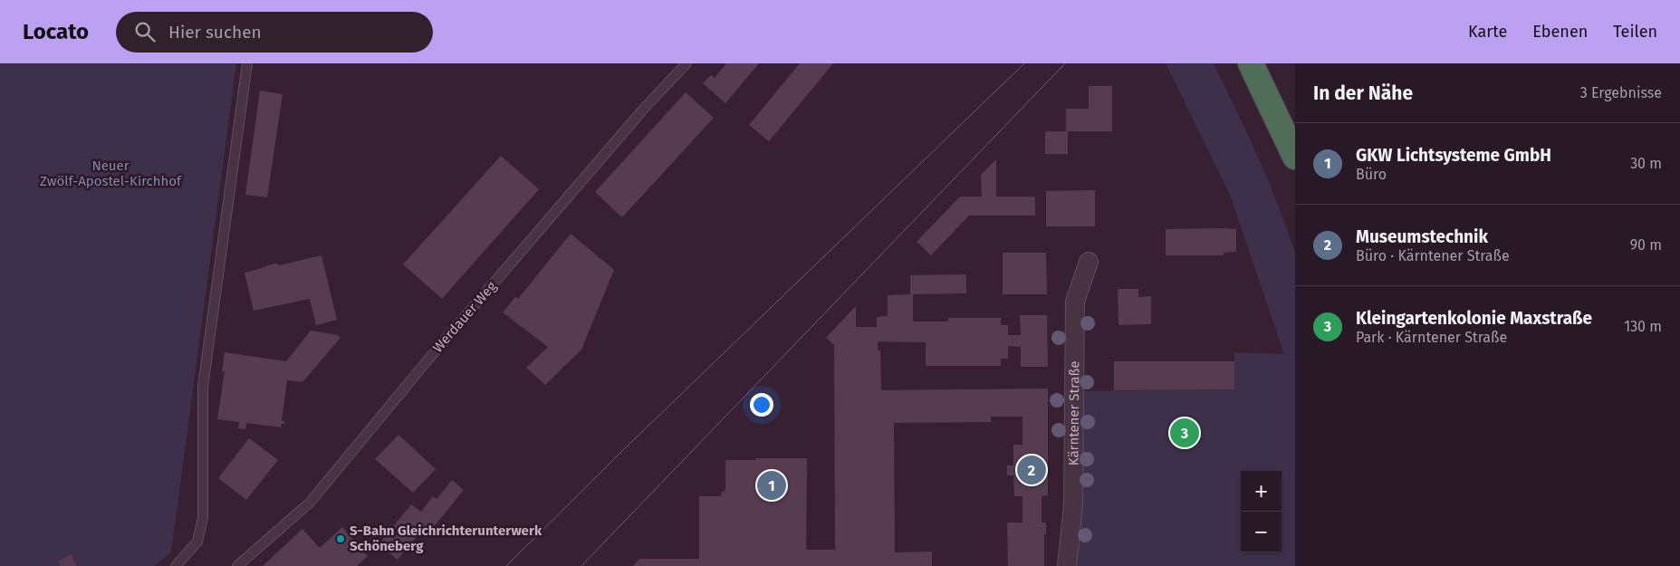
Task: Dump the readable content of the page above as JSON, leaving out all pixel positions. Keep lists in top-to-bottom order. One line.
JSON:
{"streets":{"street":["Kärntener Straße"],"lane":["Werdauer Weg"]},"parks":["Neuer Zwölf-Apostel-Kirchhof"],"places":["S-Bahn Gleichrichterunterwerk Schöneberg"],"page":{"header":"Locato","search":"Hier suchen","nav":["Karte","Ebenen","Teilen"],"heading":["In der Nähe","3 Ergebnisse"],"list":[{"mark":"1","name":"GKW Lichtsysteme GmbH","note":"Büro","value":"30 m"},{"mark":"2","name":"Museumstechnik","note":"Büro · Kärntener Straße","value":"90 m"},{"mark":"3","name":"Kleingartenkolonie Maxstraße","note":"Park · Kärntener Straße","value":"130 m"}],"pins":["3","2","1"],"map_buttons":["+","−"]}}
